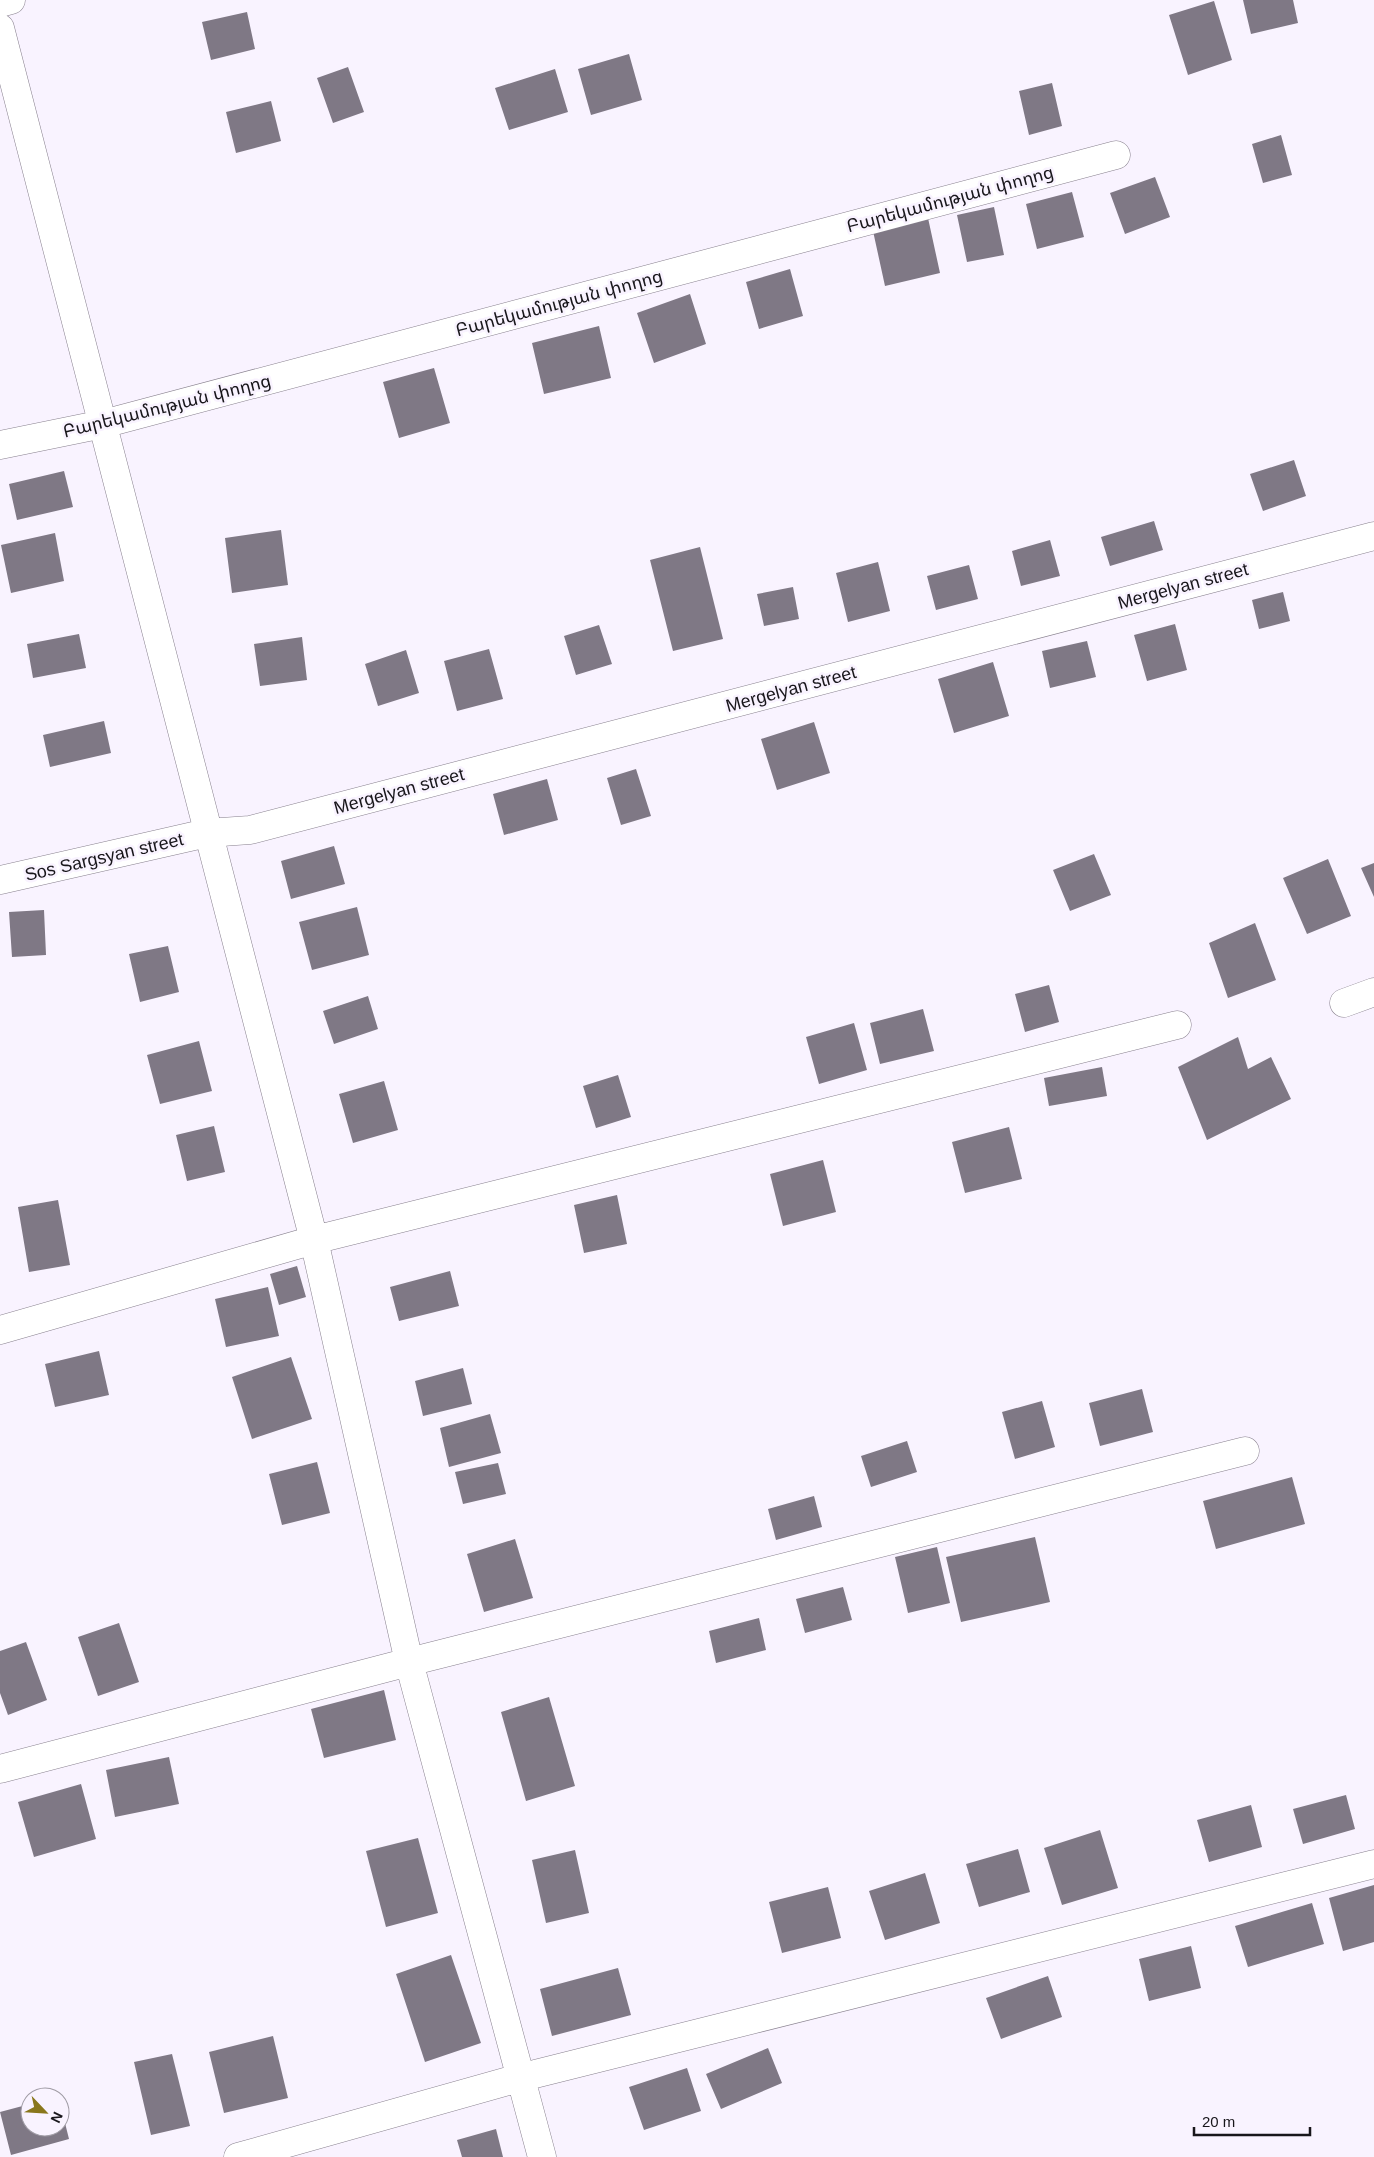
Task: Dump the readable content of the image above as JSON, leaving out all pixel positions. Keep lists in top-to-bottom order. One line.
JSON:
{"streets":{"street":["Բարեկամության փողոց","Mergelyan street","Sos Sargsyan street"]},"crossings":[["Mergelyan street","Sos Sargsyan street"]],"scale_bar":"20 m","north":"bottom right"}
